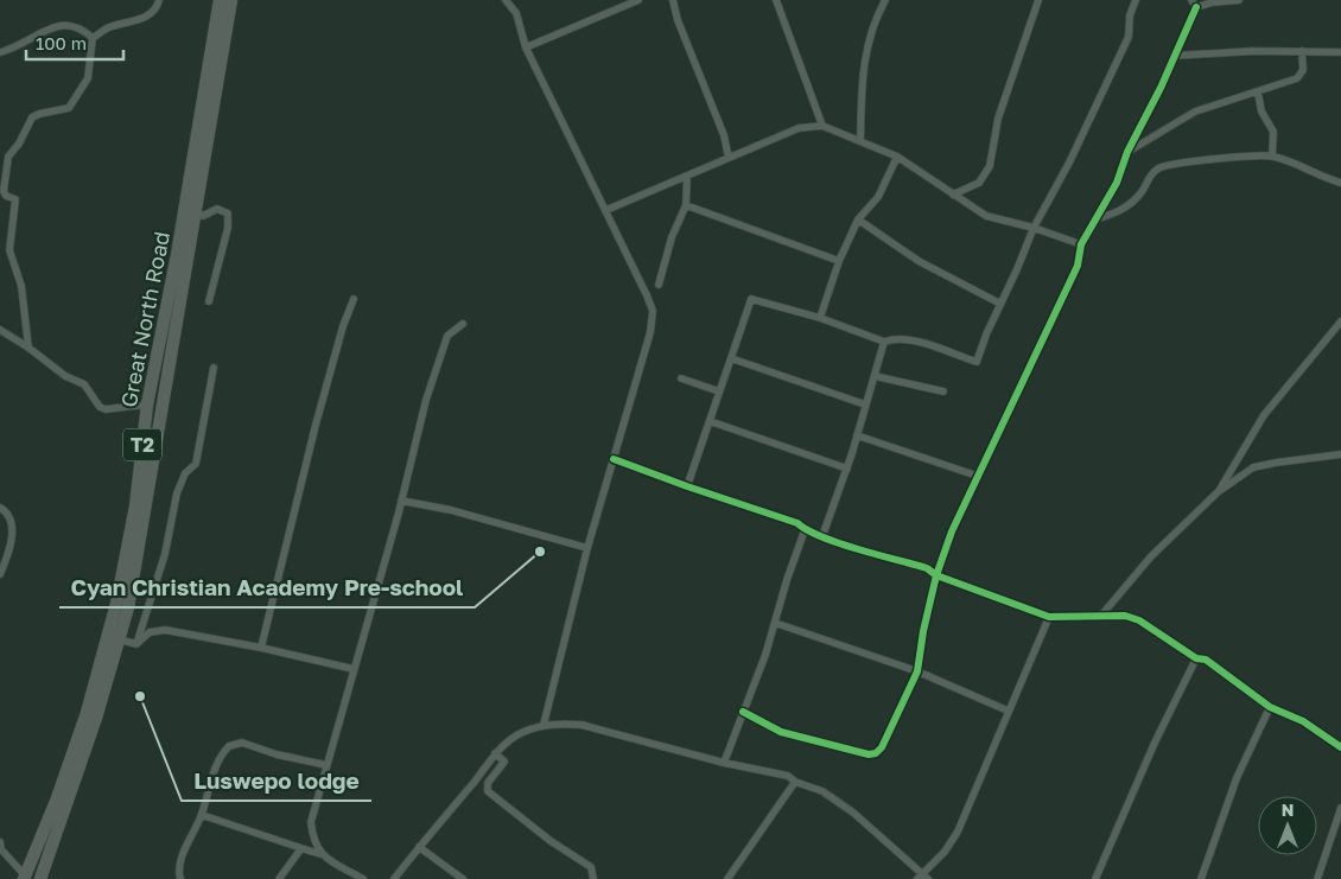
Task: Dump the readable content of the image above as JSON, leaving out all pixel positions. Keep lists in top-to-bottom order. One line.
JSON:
{"streets":{"highway":["Great North Road","T2"]},"places":["Cyan Christian Academy Pre-school","Luswepo lodge"],"scale_bar":"100 m","north":"top"}
